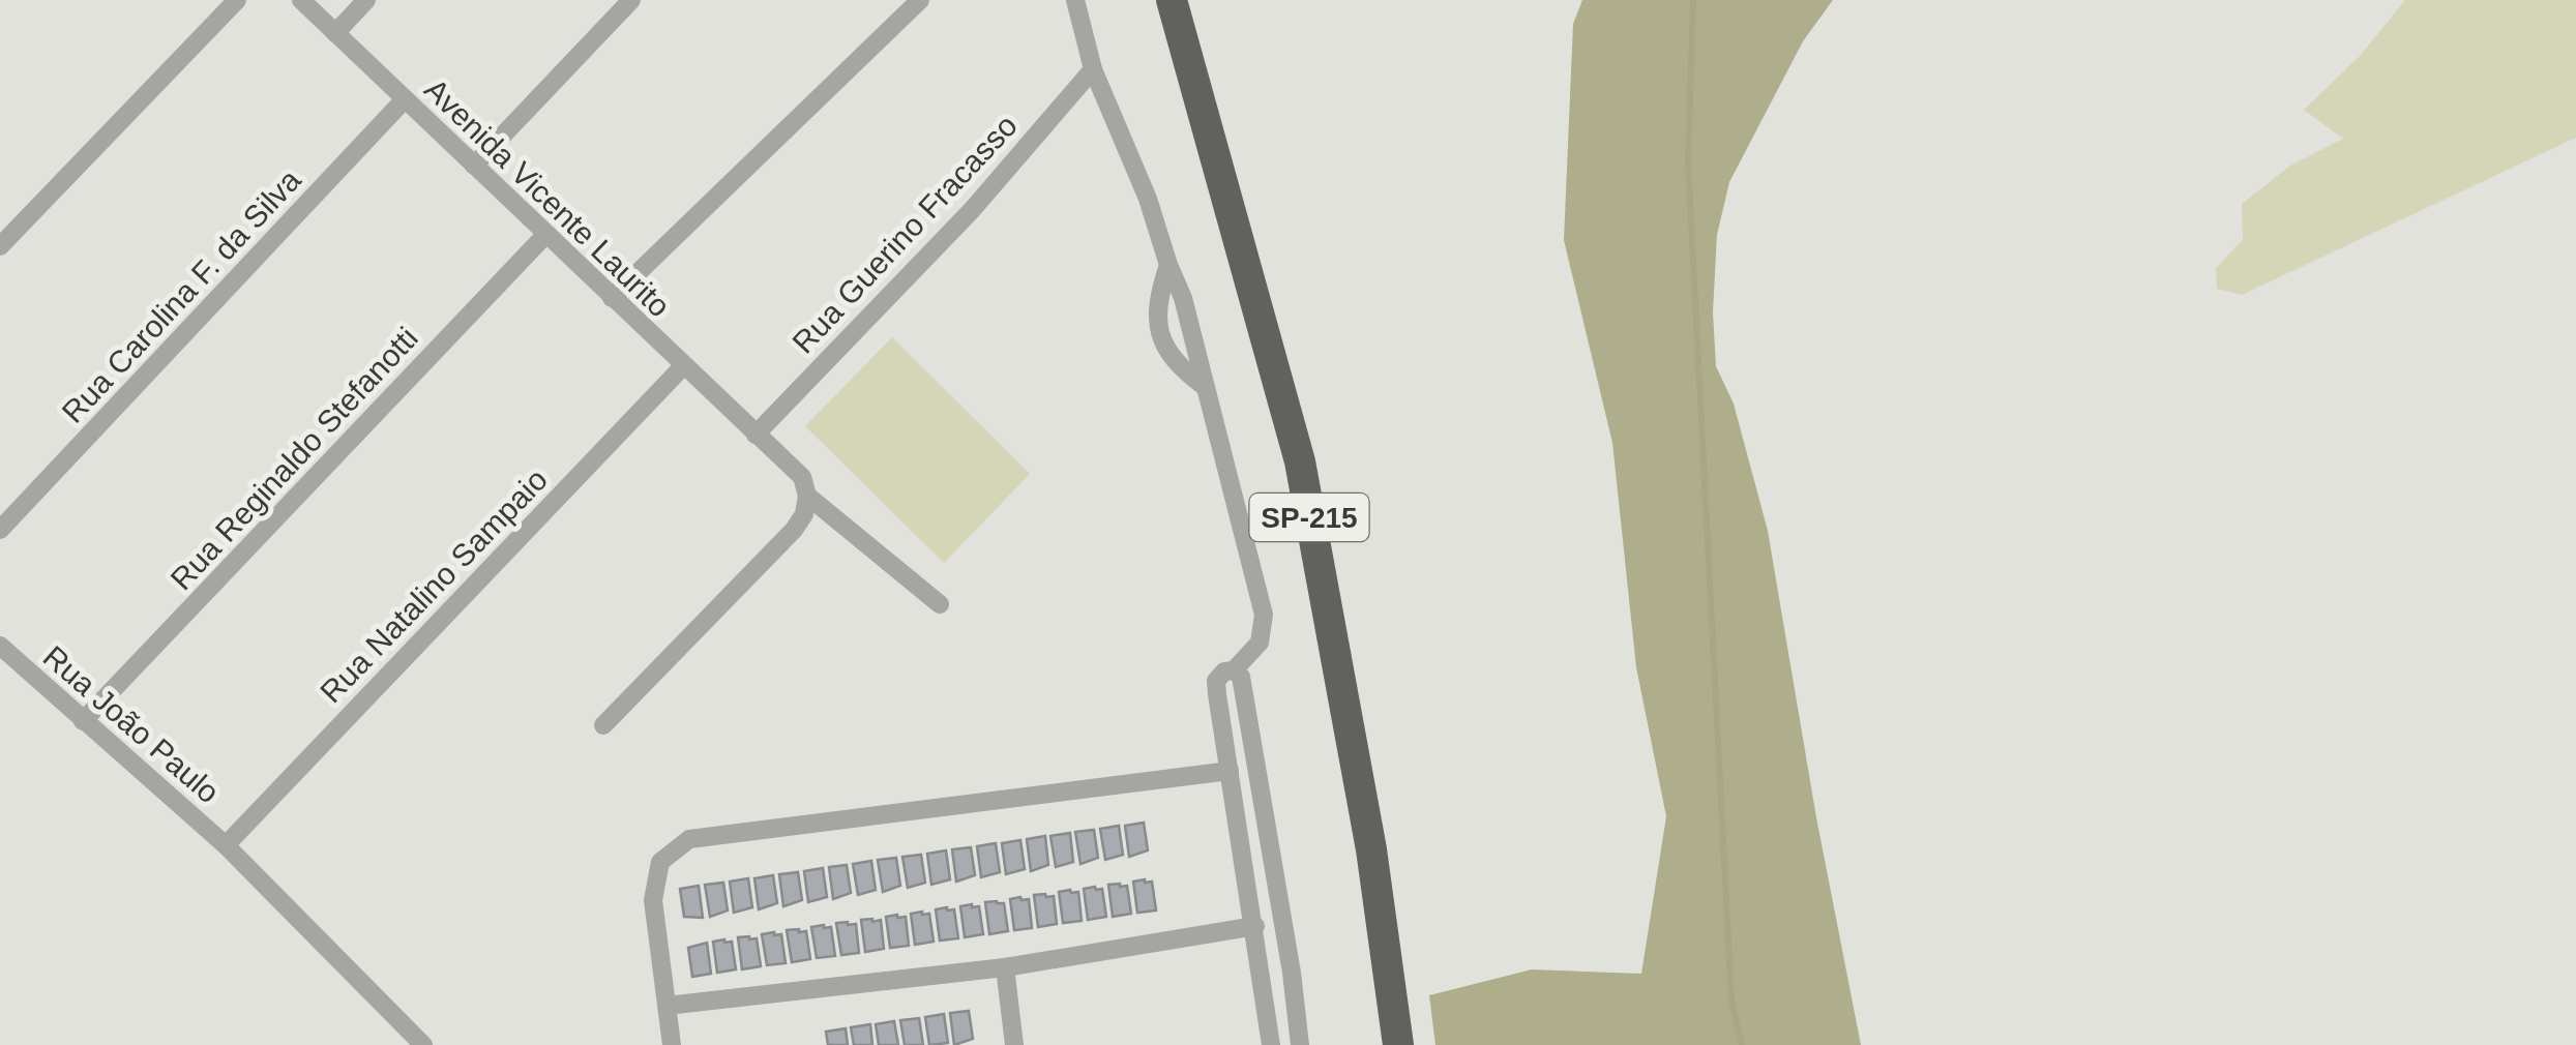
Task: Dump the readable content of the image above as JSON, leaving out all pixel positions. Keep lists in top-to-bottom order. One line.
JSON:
{"streets":{"highway":["SP-215"],"street":["Avenida Vicente Laurito","Rua Guerino Fracasso","Rua Carolina F. da Silva","Rua Reginaldo Stefanotti","Rua Natalino Sampaio","Rua João Paulo"]},"crossings":[["Avenida Vicente Laurito","Rua Guerino Fracasso"],["Avenida Vicente Laurito","Rua Carolina F. da Silva"],["Avenida Vicente Laurito","Rua Reginaldo Stefanotti"],["Avenida Vicente Laurito","Rua Natalino Sampaio"],["Rua Reginaldo Stefanotti","Rua João Paulo"],["Rua Natalino Sampaio","Rua João Paulo"]]}
